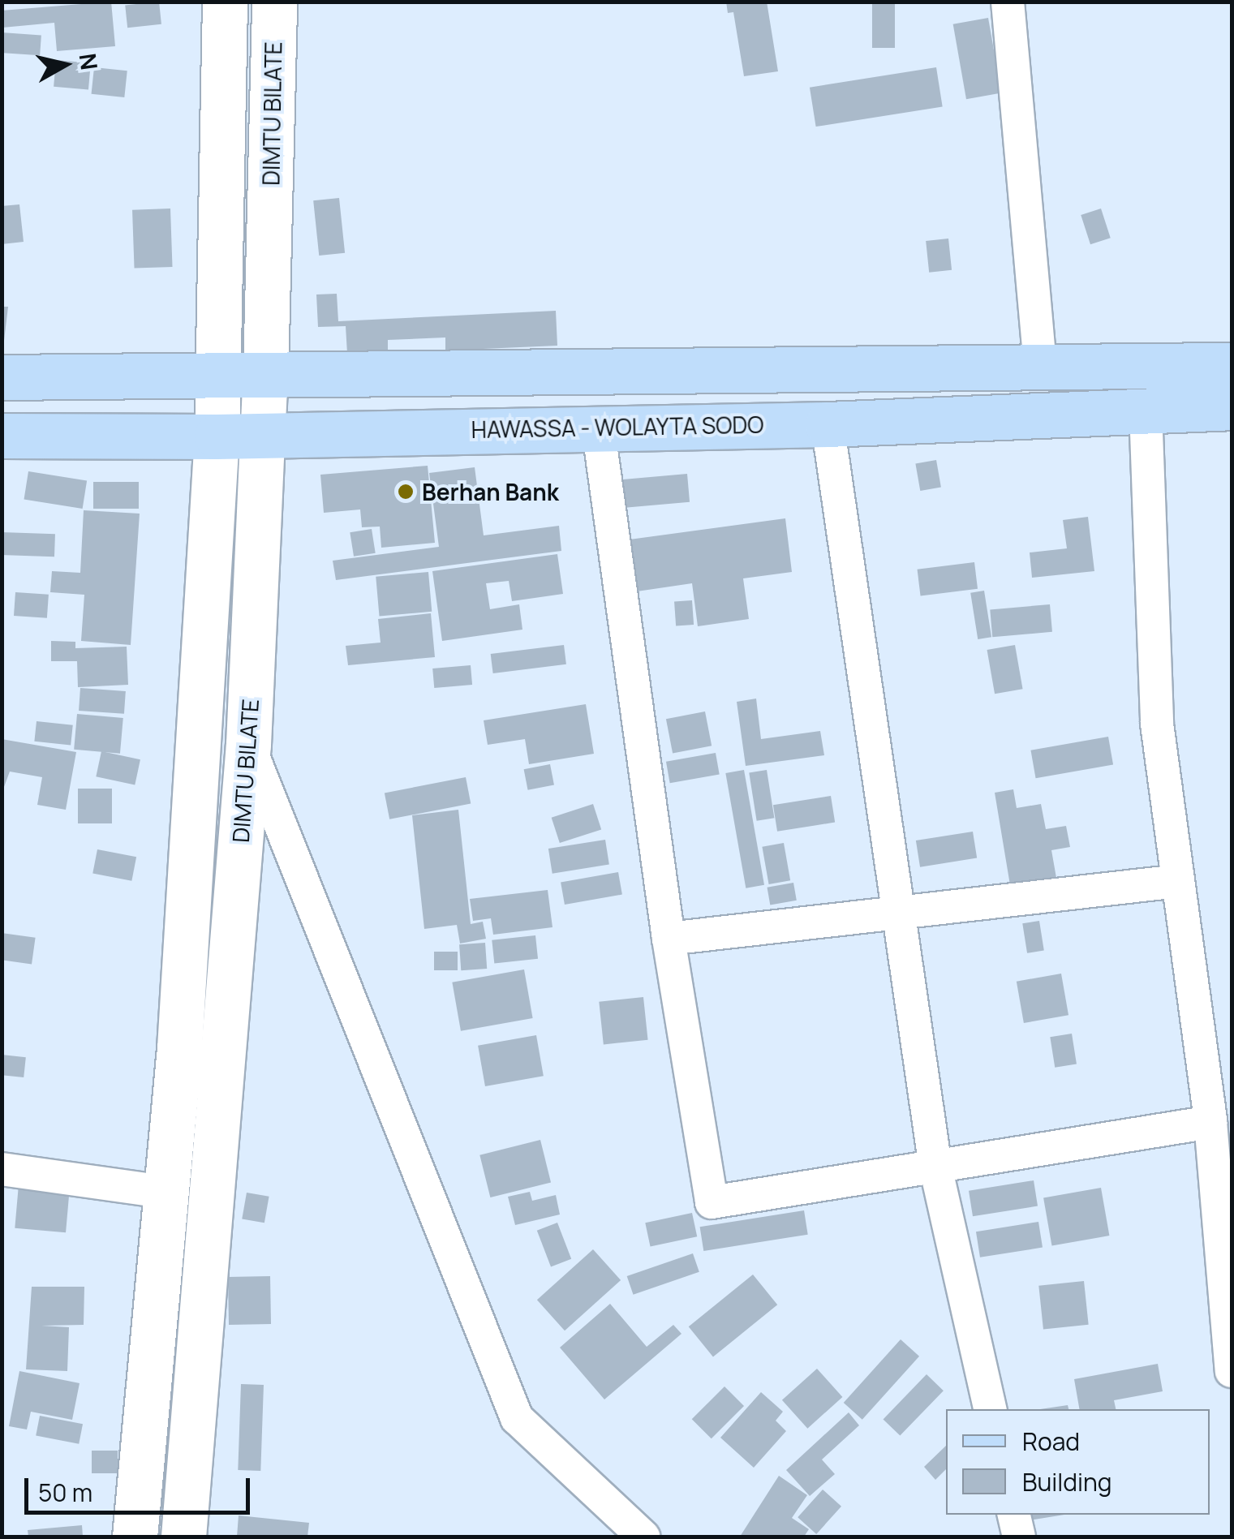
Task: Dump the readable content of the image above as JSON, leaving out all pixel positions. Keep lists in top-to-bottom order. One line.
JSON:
{"streets":{"main road":["DIMTU BILATE","HAWASSA - WOLAYTA SODO"]},"crossings":[["DIMTU BILATE","HAWASSA - WOLAYTA SODO"]],"places":["Berhan Bank"],"legend":["Road","Building"],"scale_bar":"50 m","north":"right"}
